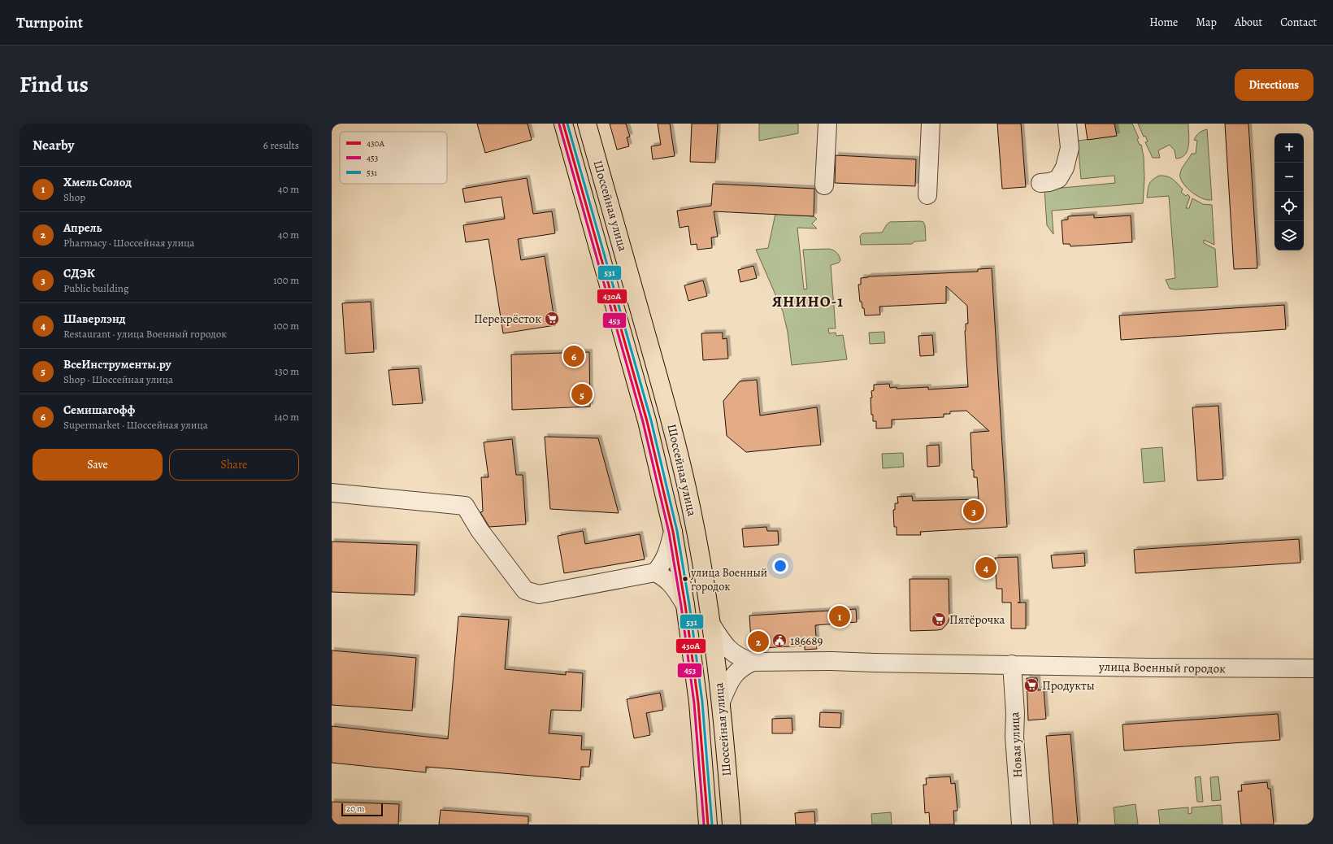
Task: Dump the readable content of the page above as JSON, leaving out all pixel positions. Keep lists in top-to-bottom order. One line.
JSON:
{"streets":{"main road":["Шоссейная улица"],"street":["улица Военный городок","Новая улица"]},"crossings":[["улица Военный городок","Новая улица"]],"districts":["ЯНИНО-1"],"places":{"supermarket":["Перекрёсток","Пятёрочка","Продукты"],"other":["улица Военный городок"],"public building":["186689"]},"lines":["transit line 430А","transit line 531","transit line 453"],"legend":["430А","453","531"],"scale_bar":"20 m","page":{"header":"Turnpoint","nav":["Home","Map","About","Contact"],"title":"Find us","buttons":["Directions",["Save","Share"]],"heading":["Nearby","6 results"],"map_buttons":["+","−"],"list":[{"mark":"1","name":"Хмель Солод","note":"Shop","value":"40 m"},{"mark":"2","name":"Апрель","note":"Pharmacy · Шоссейная улица","value":"40 m"},{"mark":"3","name":"СДЭК","note":"Public building","value":"100 m"},{"mark":"4","name":"Шаверлэнд","note":"Restaurant · улица Военный городок","value":"100 m"},{"mark":"5","name":"ВсеИнструменты.ру","note":"Shop · Шоссейная улица","value":"130 m"},{"mark":"6","name":"Семишагофф","note":"Supermarket · Шоссейная улица","value":"140 m"}],"pins":["6","5","3","4","1","2"],"scale":"20 m"}}
